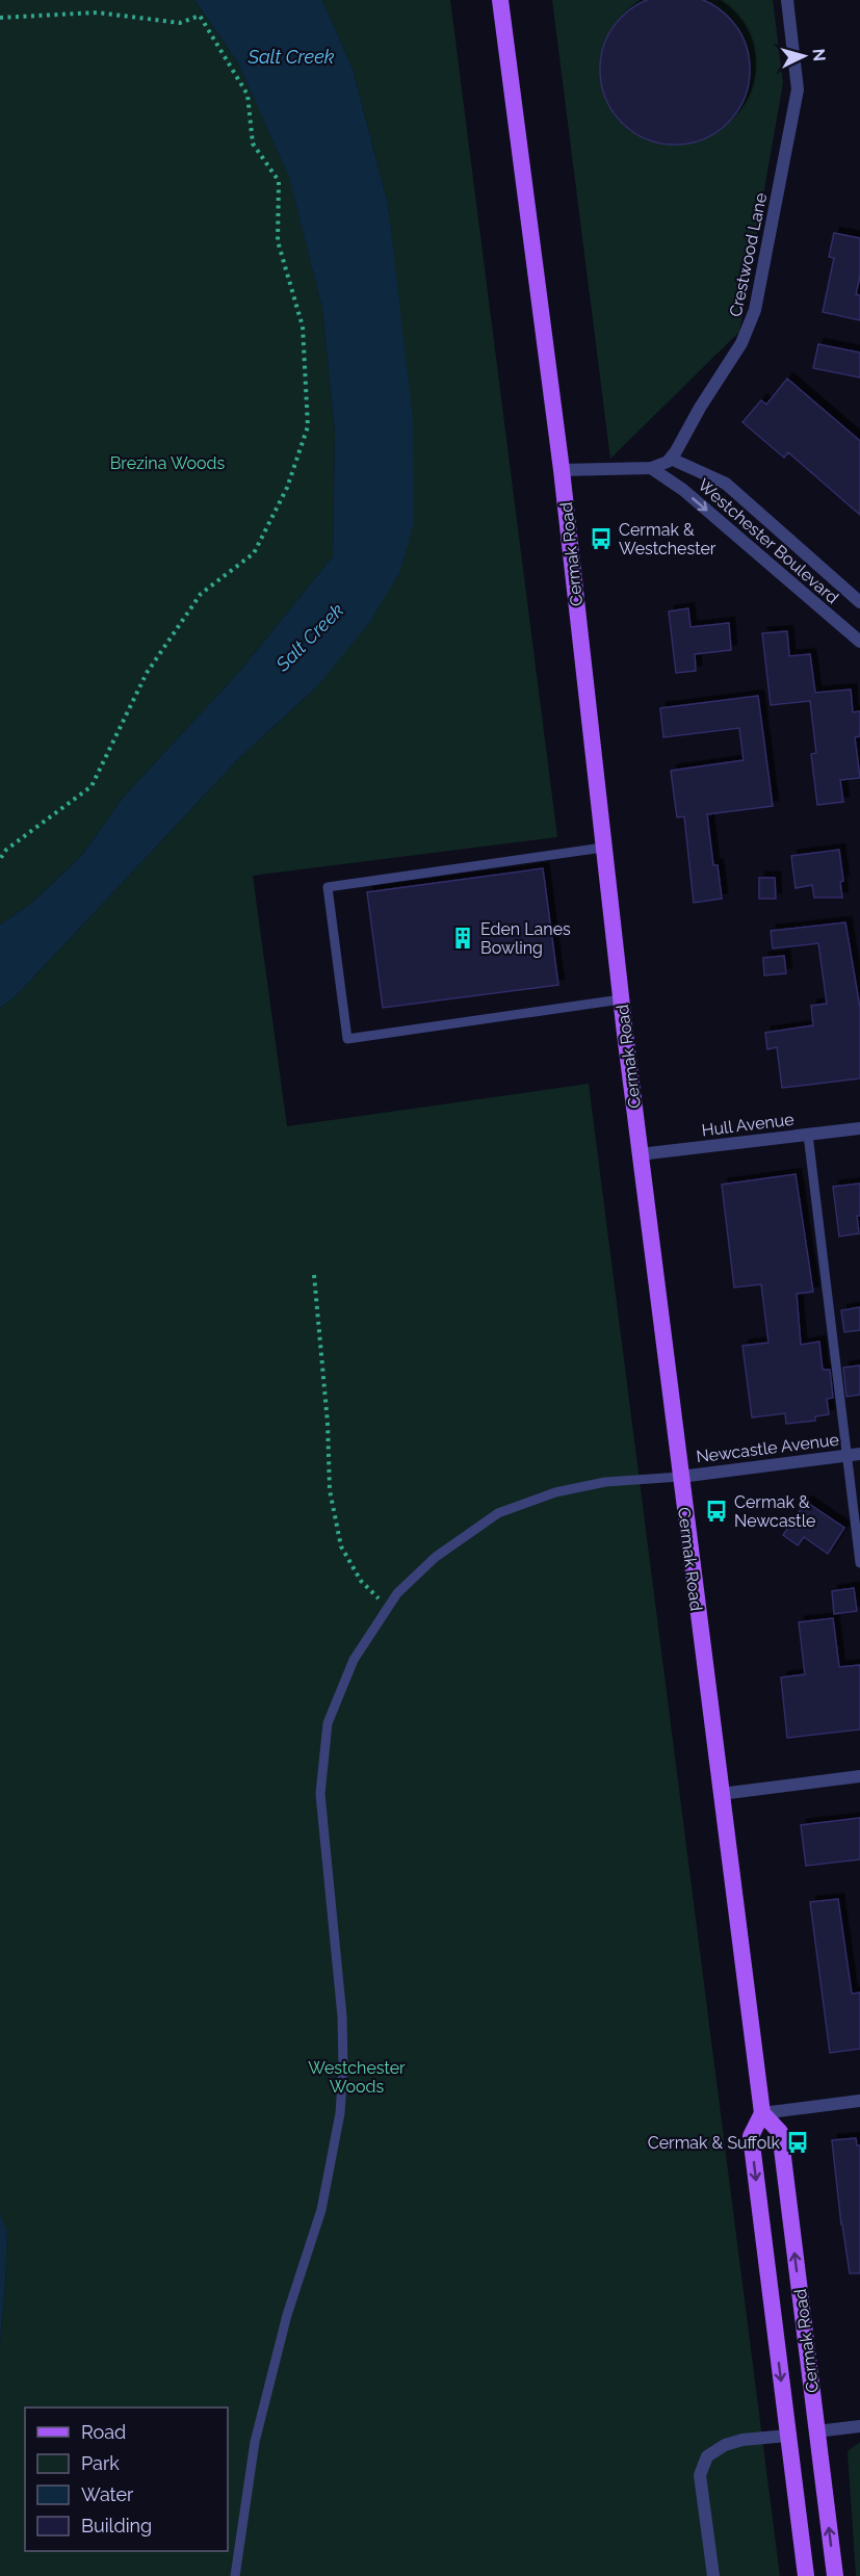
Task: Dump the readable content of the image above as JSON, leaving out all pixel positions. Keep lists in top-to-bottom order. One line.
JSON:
{"streets":{"main road":["Cermak Road"],"street":["Crestwood Lane","Westchester Boulevard","Hull Avenue","Newcastle Avenue"]},"crossings":[["Crestwood Lane","Westchester Boulevard"],["Cermak Road","Hull Avenue"],["Cermak Road","Newcastle Avenue"]],"water":["Salt Creek"],"parks":["Brezina Woods","Westchester Woods"],"places":{"bus stop":["Cermak & Westchester","Cermak & Newcastle","Cermak & Suffolk"],"building":["Eden Lanes Bowling"]},"legend":["Road","Park","Water","Building"],"north":"right"}
